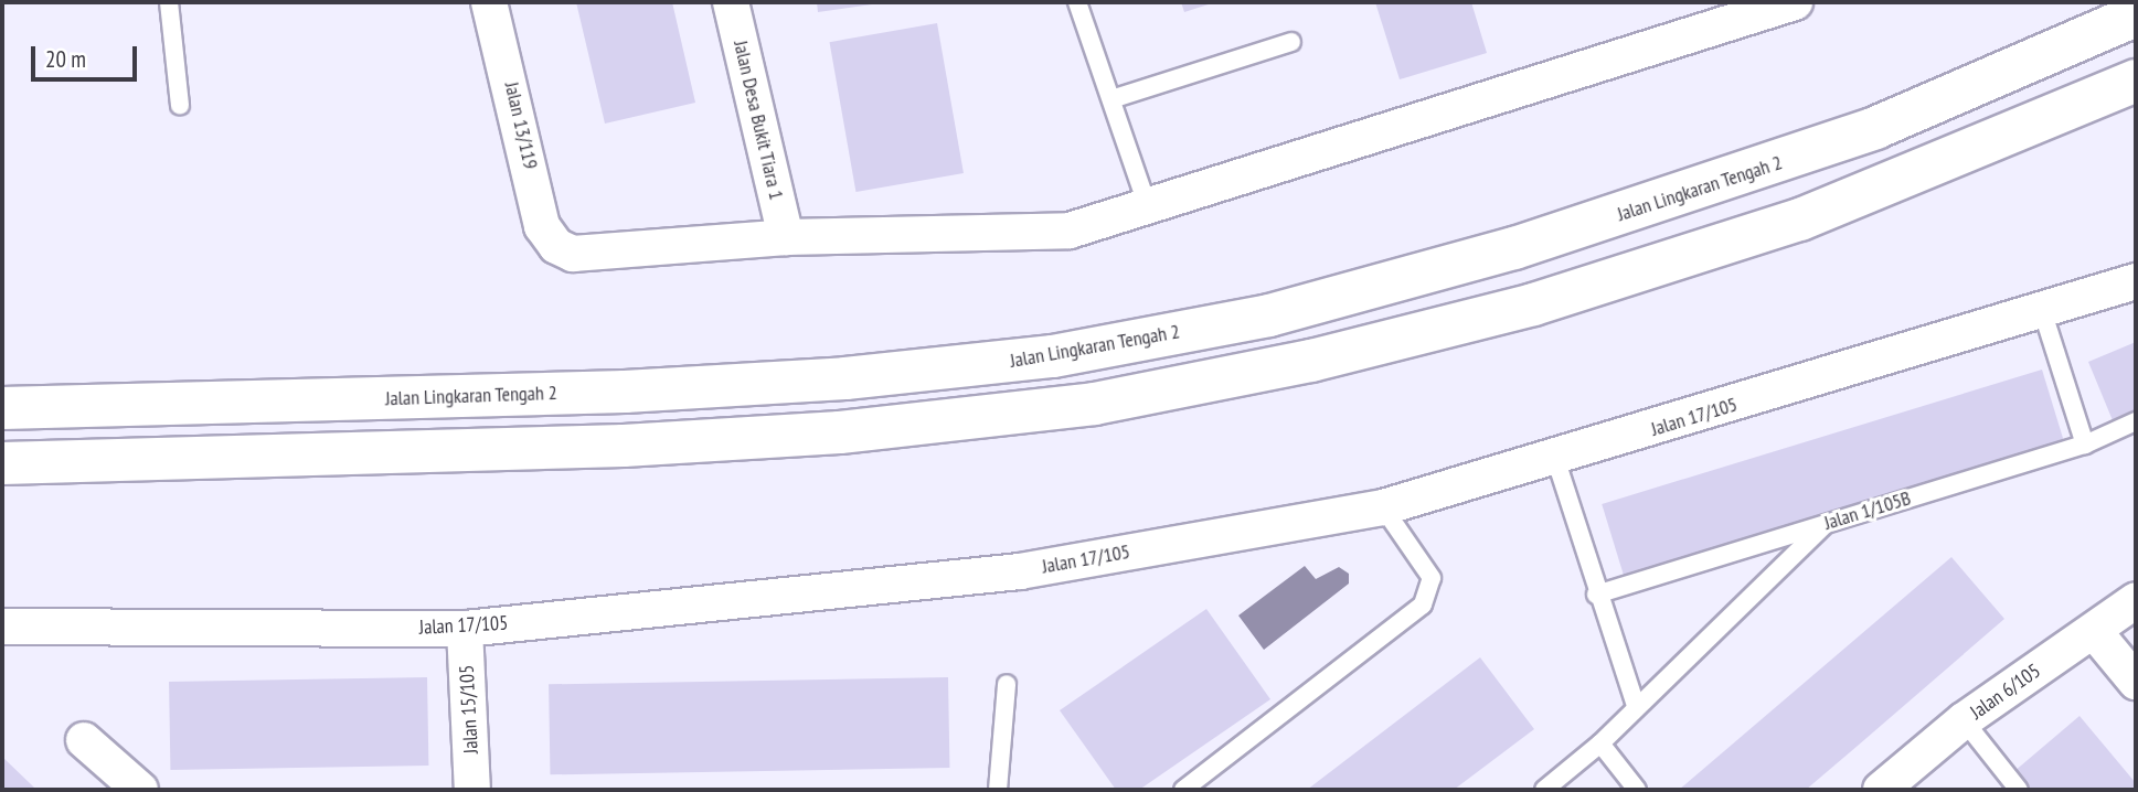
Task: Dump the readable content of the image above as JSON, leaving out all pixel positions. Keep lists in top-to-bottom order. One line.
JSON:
{"streets":{"highway":["Jalan Lingkaran Tengah 2"],"street":["Jalan Desa Bukit Tiara 1","Jalan 13/119","Jalan 17/105","Jalan 6/105","Jalan 15/105"],"lane":["Jalan 1/105B"]},"crossings":[["Jalan Desa Bukit Tiara 1","Jalan 13/119"],["Jalan 17/105","Jalan 15/105"]],"scale_bar":"20 m"}
